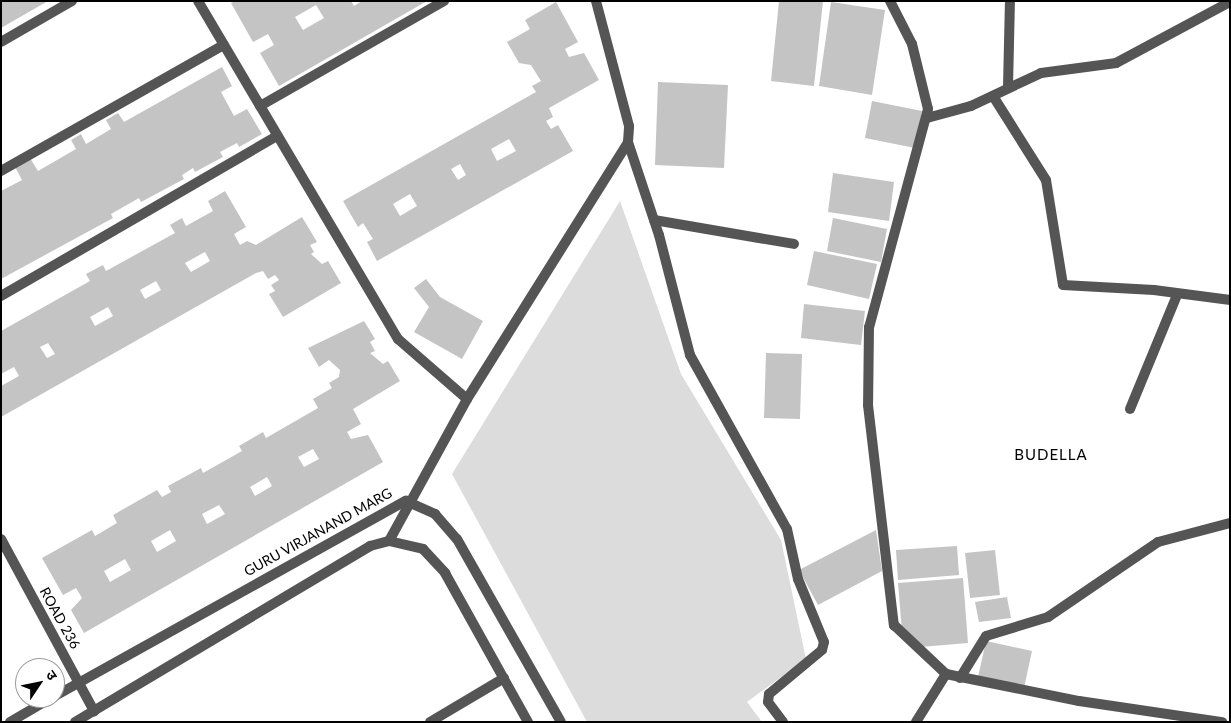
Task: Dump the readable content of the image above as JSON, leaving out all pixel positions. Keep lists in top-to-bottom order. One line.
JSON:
{"streets":{"street":["GURU VIRJANAND MARG","ROAD 236"]},"crossings":[["GURU VIRJANAND MARG","ROAD 236"]],"districts":["BUDELLA"],"north":"top right"}
